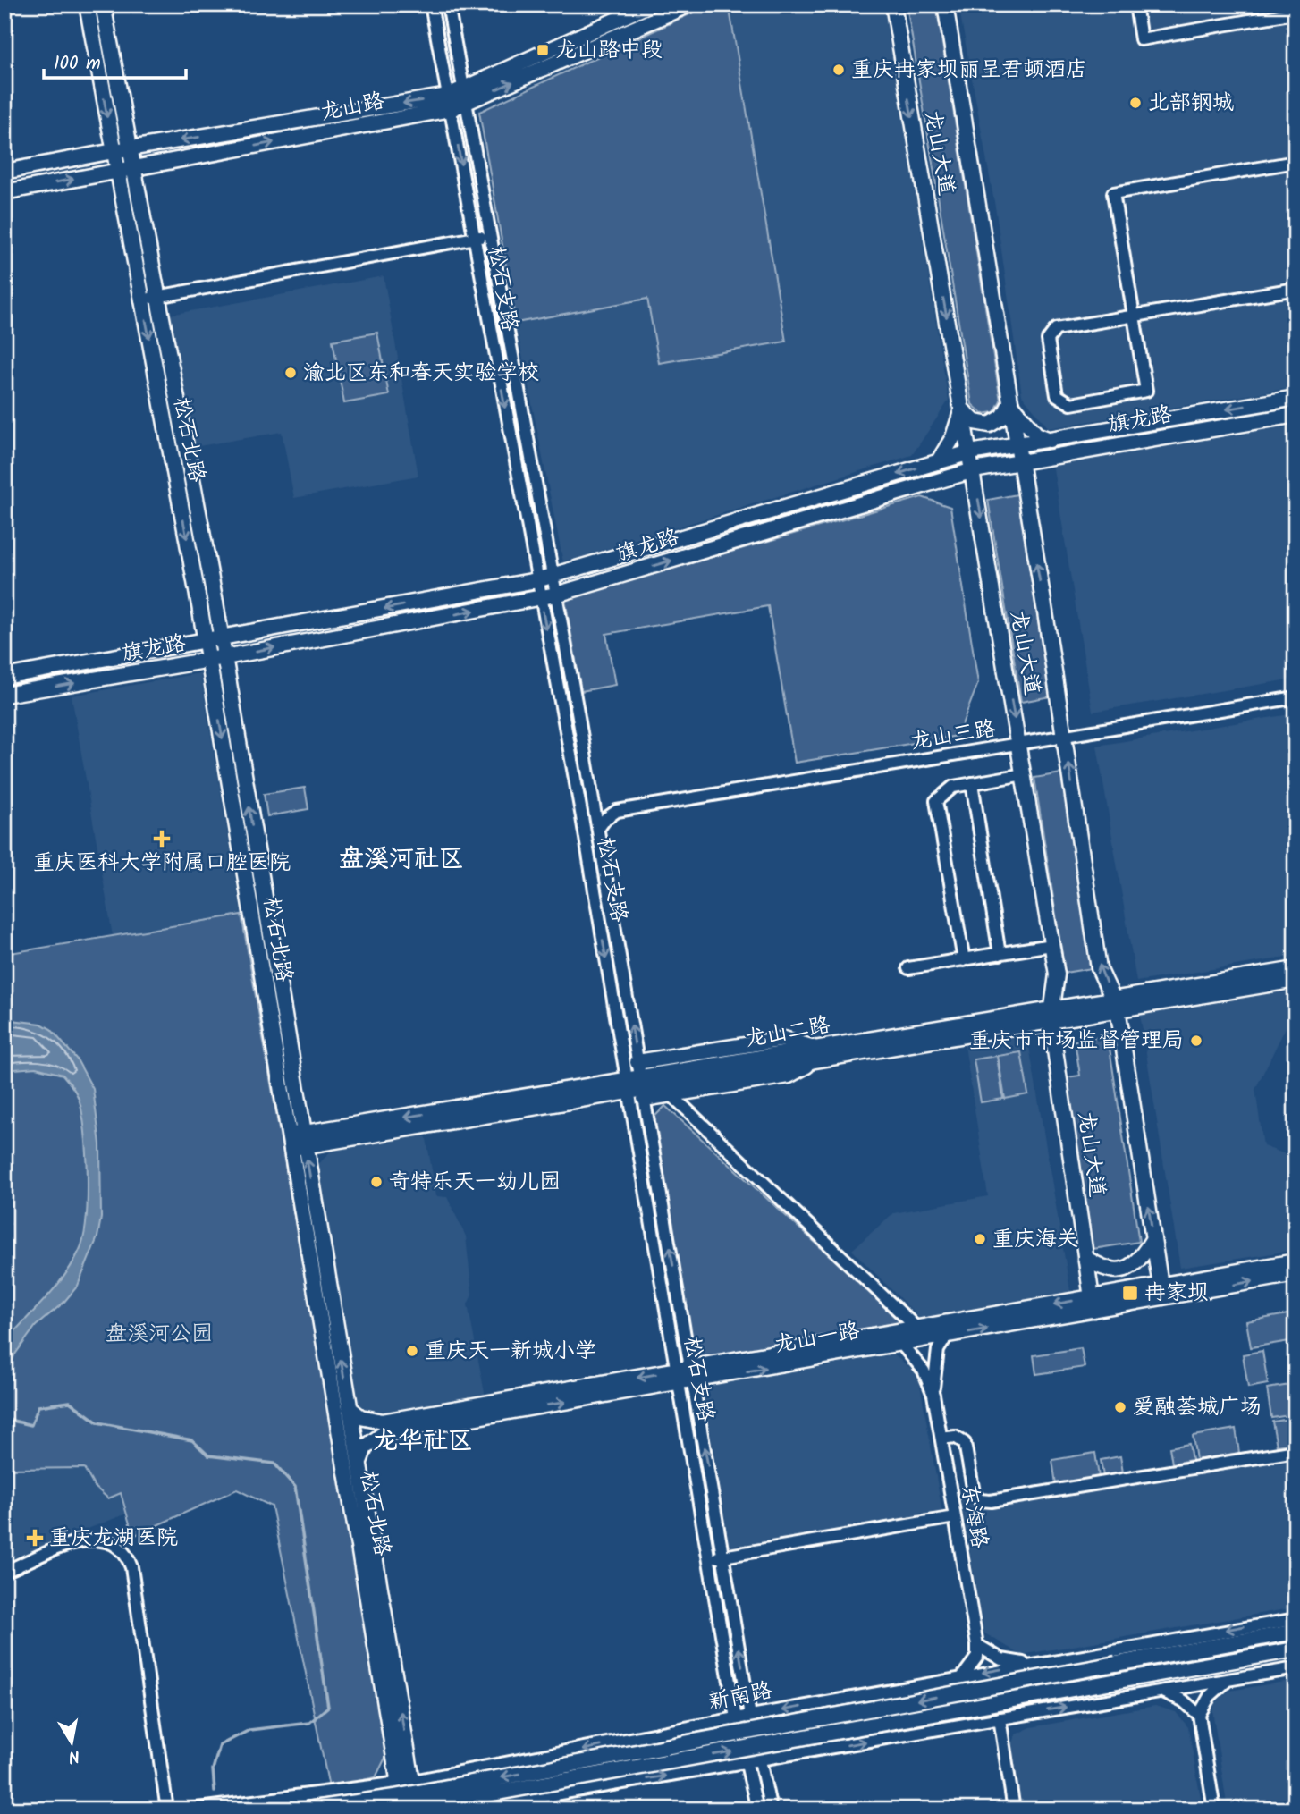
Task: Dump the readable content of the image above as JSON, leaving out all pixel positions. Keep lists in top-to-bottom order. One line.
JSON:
{"streets":{"main road":["龙山路","龙山大道","旗龙路","松石北路","龙山二路","龙山一路","新南路"],"street":["松石支路","龙山三路","东海路"]},"crossings":[["龙山路","松石支路"],["龙山路","松石北路"],["龙山大道","旗龙路"],["龙山大道","龙山三路"],["龙山大道","龙山二路"],["龙山大道","龙山一路"],["松石支路","旗龙路"],["松石支路","龙山二路"],["松石支路","龙山一路"],["松石支路","新南路"],["旗龙路","松石北路"],["松石北路","龙山二路"],["松石北路","龙山一路"],["松石北路","新南路"],["龙山一路","东海路"]],"districts":["盘溪河社区","龙华社区"],"parks":["盘溪河公园"],"places":{"transit":["龙山路中段","冉家坝"],"other":["重庆冉家坝丽呈君顿酒店","北部钢城","渝北区东和春天实验学校","重庆市市场监督管理局","奇特乐天一幼儿园","重庆海关","重庆天一新城小学","爱融荟城广场"],"health":["重庆医科大学附属口腔医院","重庆龙湖医院"]},"scale_bar":"100 m","north":"bottom"}
